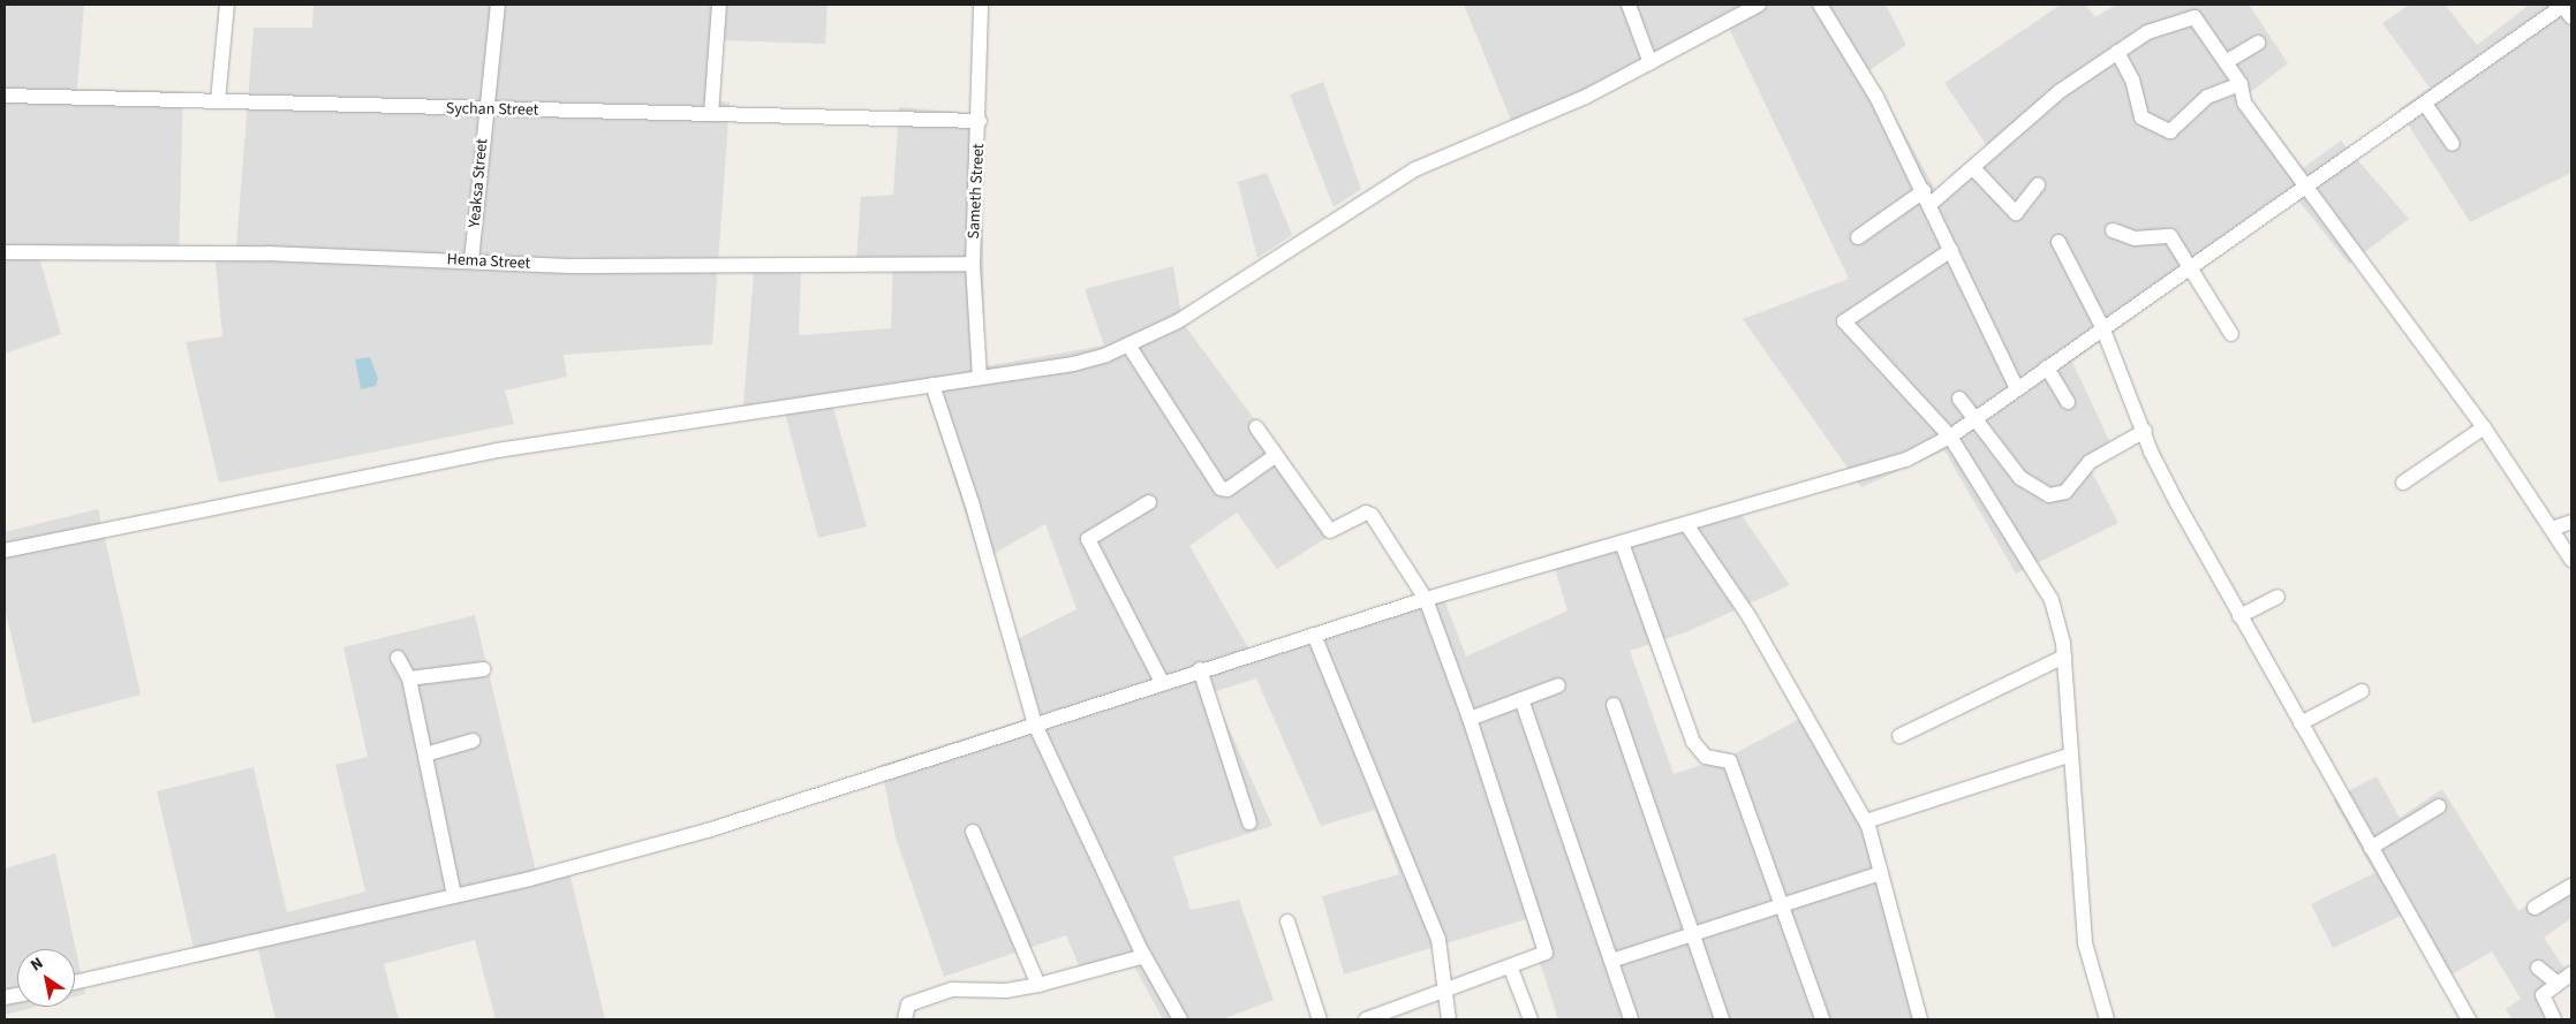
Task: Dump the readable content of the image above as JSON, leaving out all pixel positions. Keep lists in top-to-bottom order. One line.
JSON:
{"streets":{"street":["Sychan Street","Yeaksa Street","Sameth Street","Hema Street"]},"crossings":[["Sychan Street","Yeaksa Street"],["Sychan Street","Sameth Street"],["Yeaksa Street","Hema Street"],["Sameth Street","Hema Street"]],"north":"top left"}
